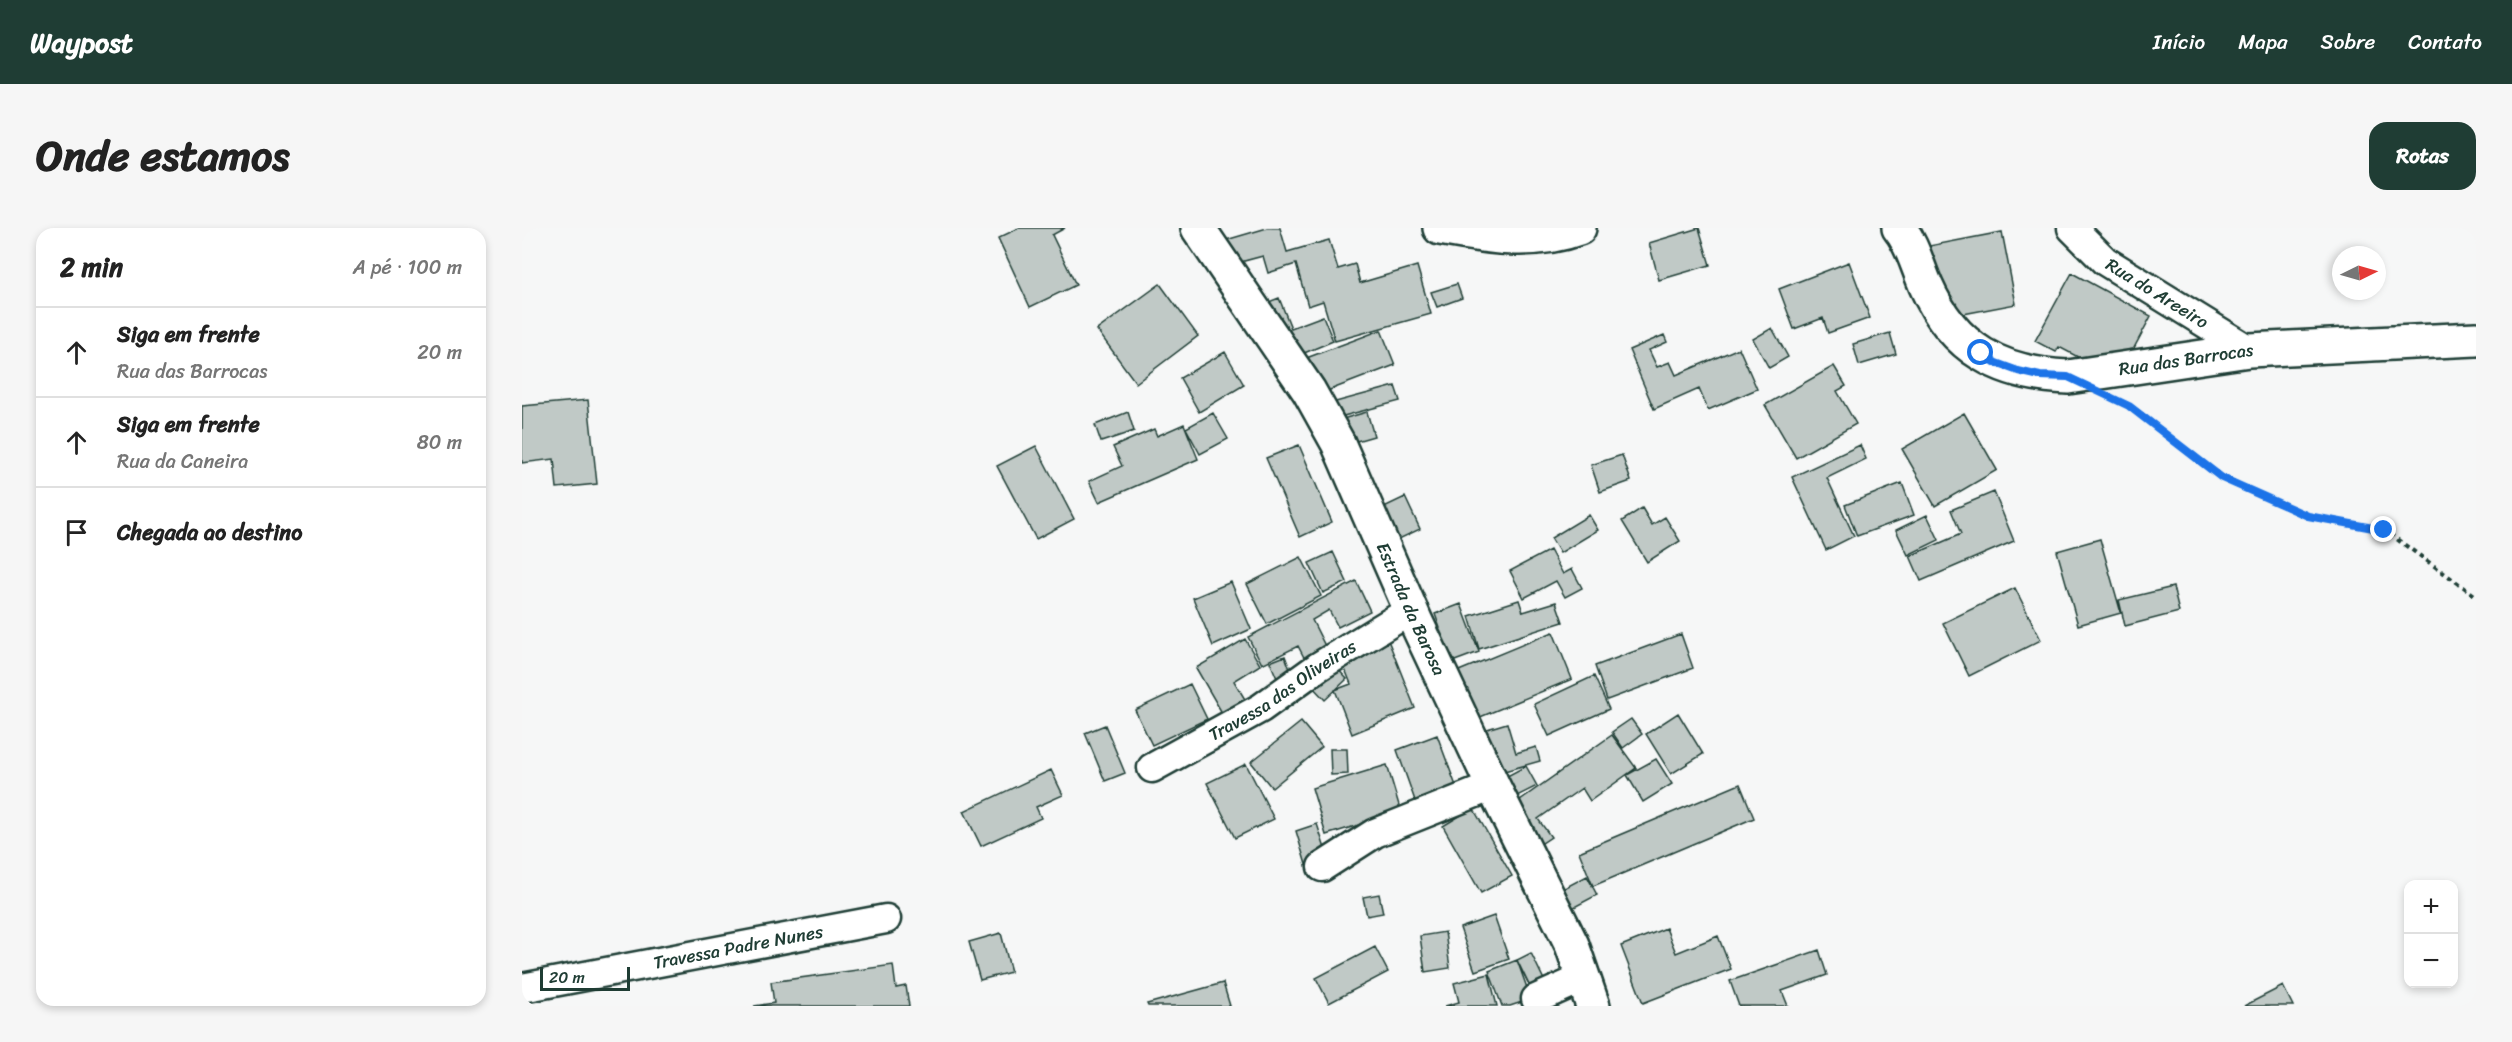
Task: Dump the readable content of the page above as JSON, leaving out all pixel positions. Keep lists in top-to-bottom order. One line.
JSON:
{"streets":{"street":["Rua do Areeiro","Rua das Barrocas","Estrada da Barosa","Travessa das Oliveiras","Travessa Padre Nunes"]},"crossings":[["Rua do Areeiro","Rua das Barrocas"],["Estrada da Barosa","Travessa das Oliveiras"]],"scale_bar":"20 m","north":"right","page":{"header":"Waypost","nav":["Início","Mapa","Sobre","Contato"],"title":"Onde estamos","buttons":"Rotas","heading":["2 min","A pé · 100 m"],"list":[["Siga em frente","Rua das Barrocas","20 m"],["Siga em frente","Rua da Caneira","80 m"],"Chegada ao destino"],"map_buttons":["+","−"],"scale":"20 m"}}
